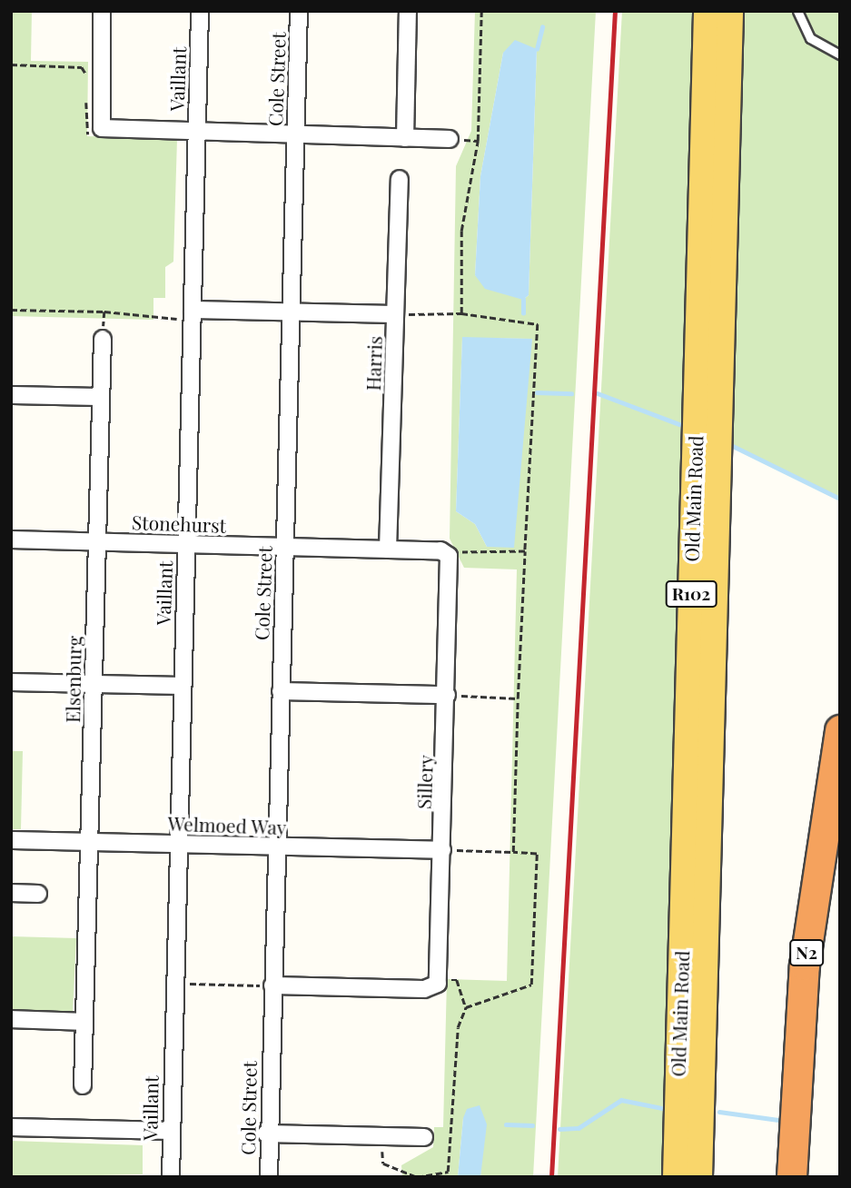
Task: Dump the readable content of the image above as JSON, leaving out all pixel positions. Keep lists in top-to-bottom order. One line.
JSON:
{"streets":{"highway":["N2"],"main road":["Old Main Road","R102"],"street":["Vaillant","Cole Street","Harris","Stonehurst","Elsenburg","Sillery","Welmoed Way"]},"crossings":[["Vaillant","Stonehurst"],["Vaillant","Welmoed Way"],["Cole Street","Stonehurst"],["Cole Street","Welmoed Way"],["Harris","Stonehurst"],["Stonehurst","Elsenburg"],["Stonehurst","Sillery"],["Elsenburg","Welmoed Way"],["Sillery","Welmoed Way"]]}
